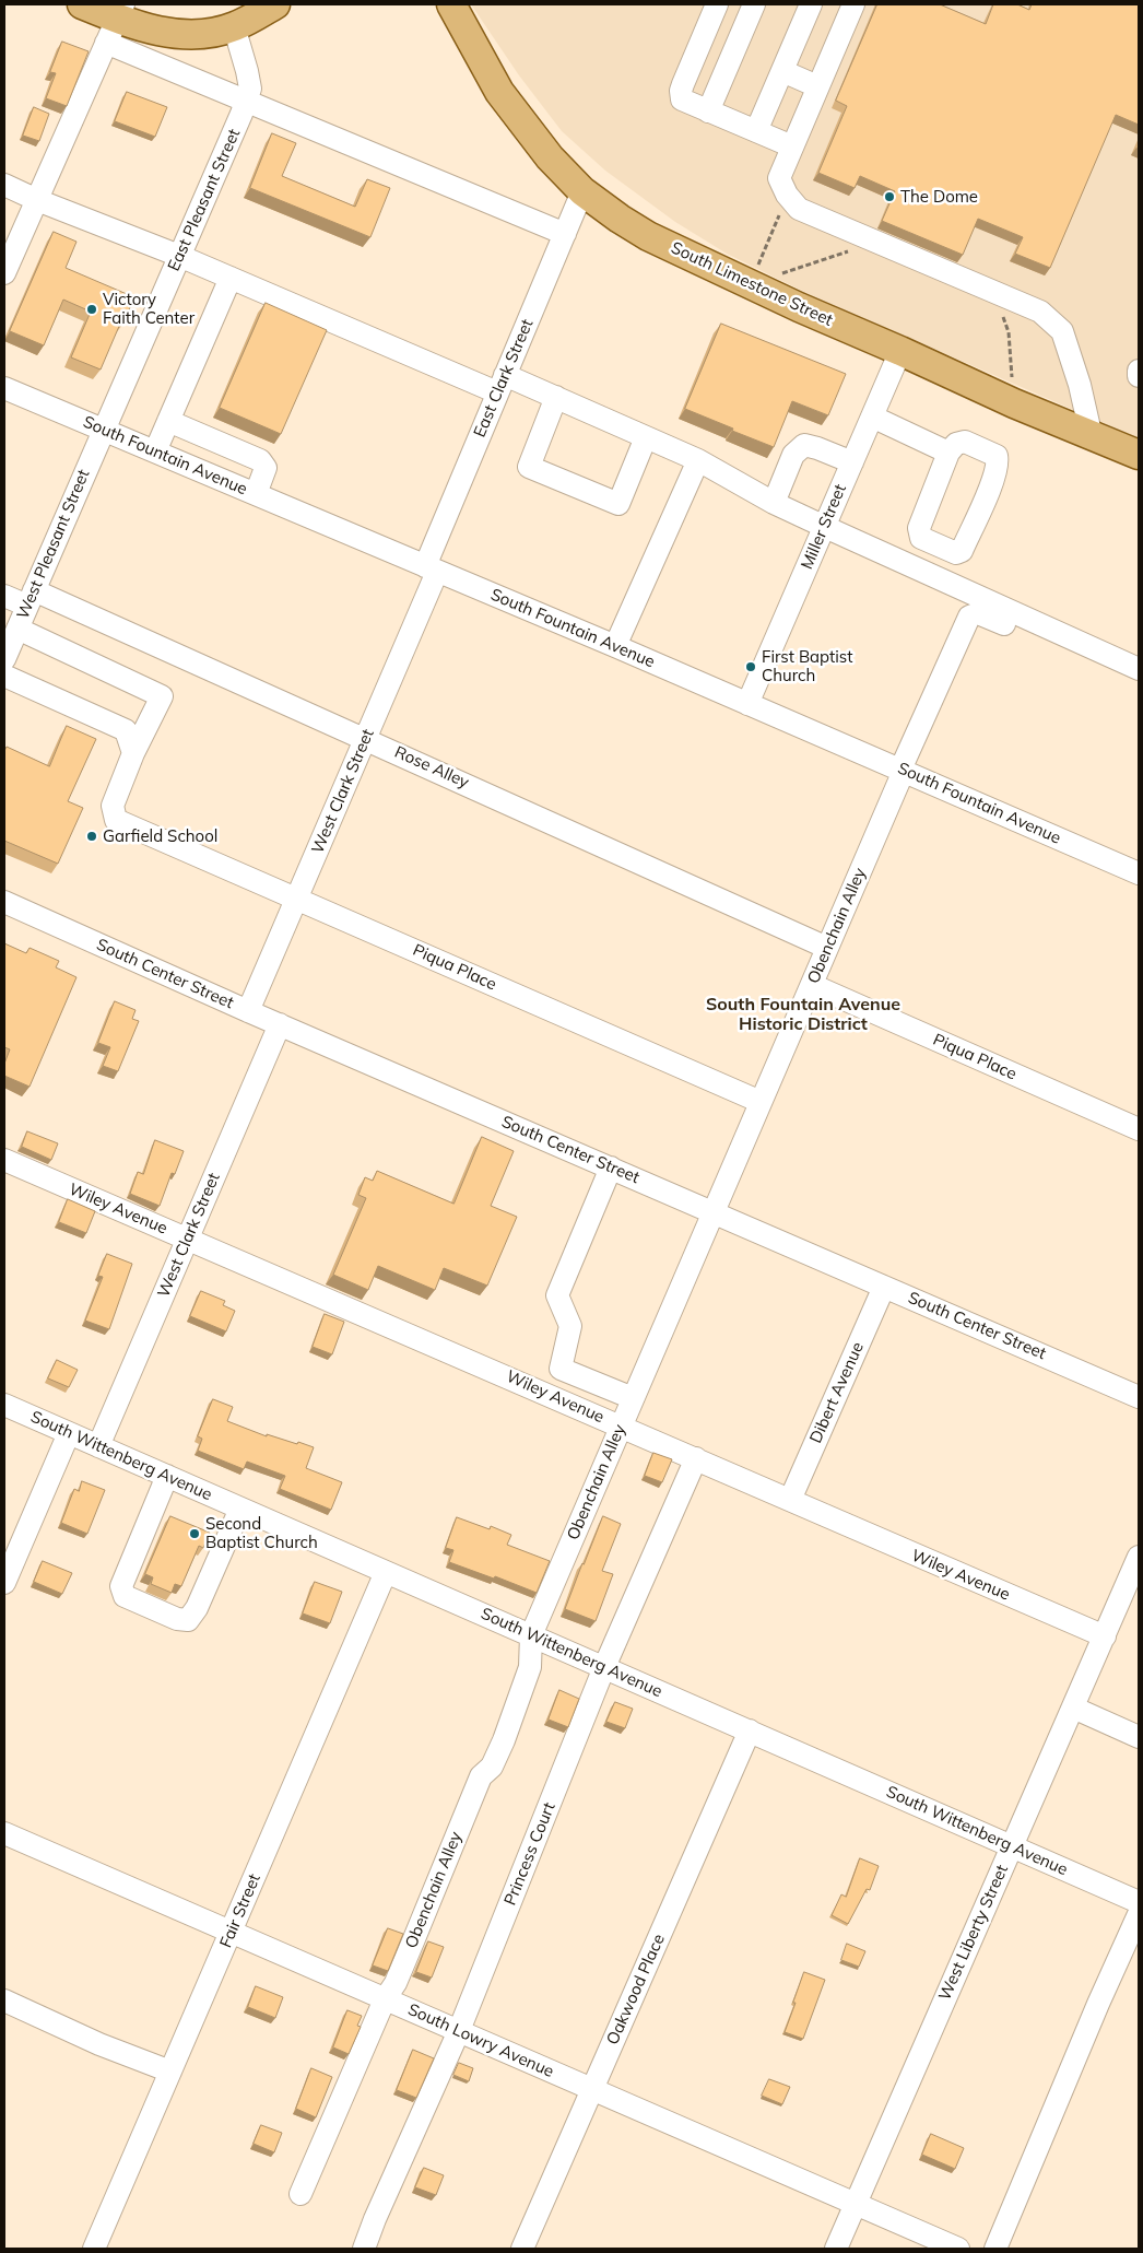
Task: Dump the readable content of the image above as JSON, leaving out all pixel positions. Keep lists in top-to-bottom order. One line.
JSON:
{"streets":{"main road":["South Limestone Street"],"street":["East Pleasant Street","East Clark Street","South Fountain Avenue","Miller Street","West Pleasant Street","Rose Alley","West Clark Street","Obenchain Alley","Piqua Place","South Center Street","Wiley Avenue","Dibert Avenue","South Wittenberg Avenue","Princess Court","Fair Street","West Liberty Street","Oakwood Place","South Lowry Avenue"]},"crossings":[["East Pleasant Street","South Fountain Avenue"],["East Pleasant Street","West Pleasant Street"],["South Limestone Street","East Clark Street"],["South Limestone Street","Miller Street"],["East Clark Street","South Fountain Avenue"],["East Clark Street","West Clark Street"],["South Fountain Avenue","Miller Street"],["South Fountain Avenue","West Pleasant Street"],["South Fountain Avenue","West Clark Street"],["South Fountain Avenue","Obenchain Alley"],["West Pleasant Street","Rose Alley"],["Rose Alley","West Clark Street"],["Rose Alley","Obenchain Alley"],["West Clark Street","Piqua Place"],["West Clark Street","South Center Street"],["West Clark Street","Wiley Avenue"],["West Clark Street","South Wittenberg Avenue"],["Obenchain Alley","Piqua Place"],["Obenchain Alley","South Center Street"],["Obenchain Alley","Wiley Avenue"],["Obenchain Alley","South Wittenberg Avenue"],["Obenchain Alley","South Lowry Avenue"],["South Center Street","Dibert Avenue"],["Wiley Avenue","Dibert Avenue"],["Wiley Avenue","Princess Court"],["Wiley Avenue","West Liberty Street"],["South Wittenberg Avenue","Princess Court"],["South Wittenberg Avenue","Fair Street"],["South Wittenberg Avenue","West Liberty Street"],["South Wittenberg Avenue","Oakwood Place"],["Princess Court","South Lowry Avenue"],["Fair Street","South Lowry Avenue"],["West Liberty Street","South Lowry Avenue"],["Oakwood Place","South Lowry Avenue"]],"districts":["South Fountain Avenue Historic District"],"places":["The Dome","Victory Faith Center","First Baptist Church","Garfield School","Second Baptist Church"]}
